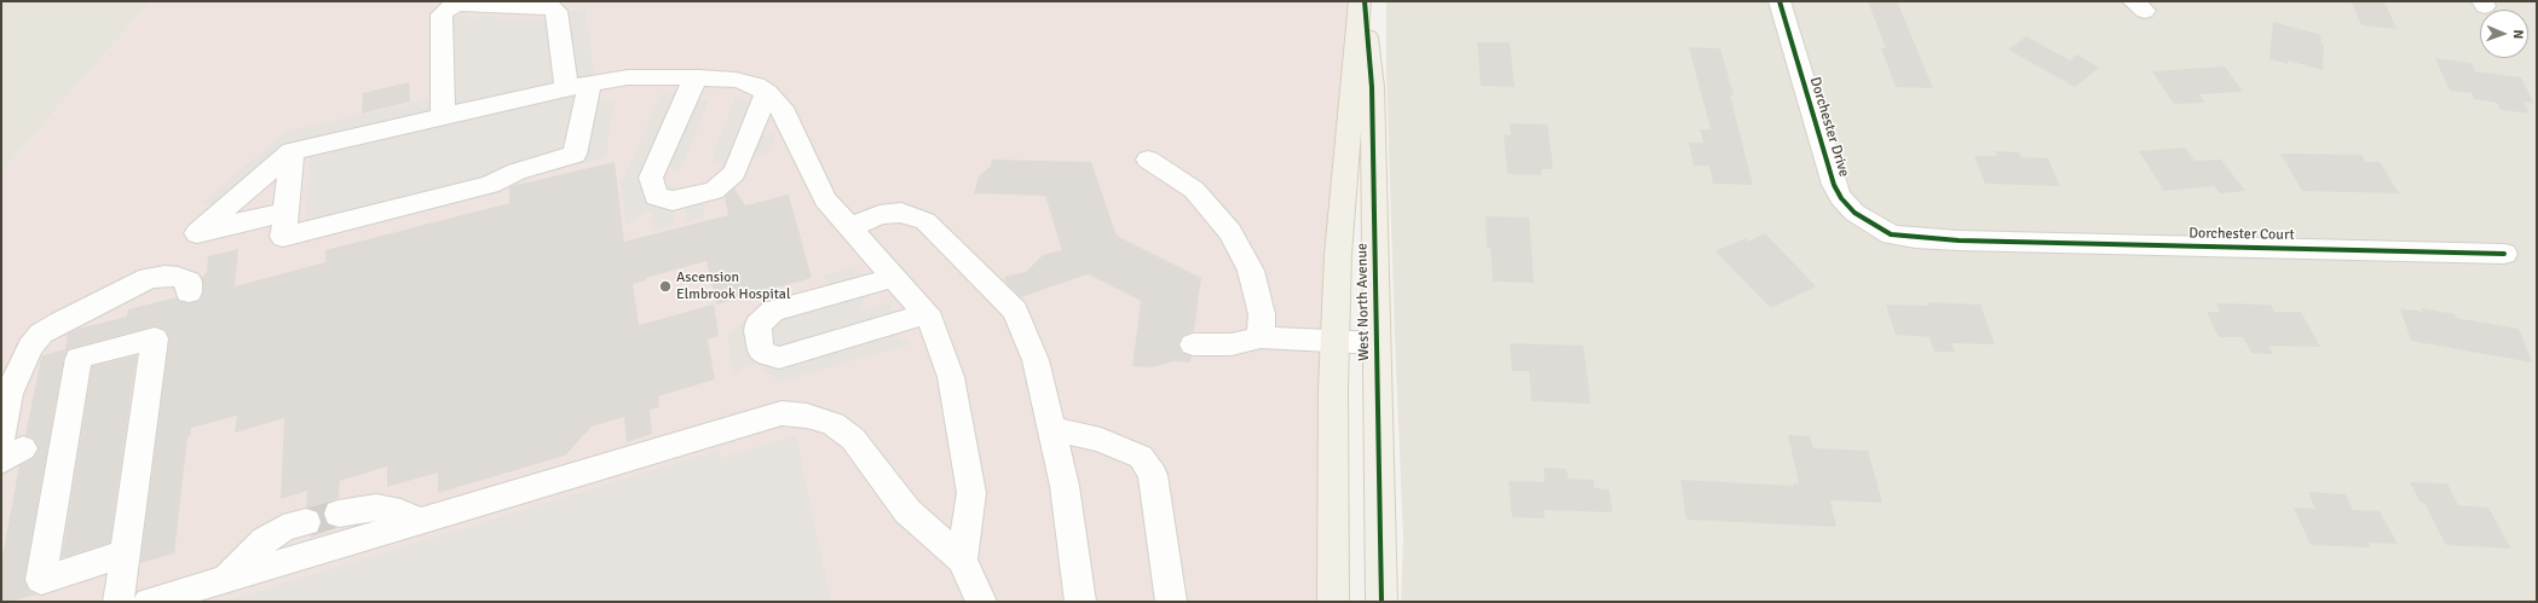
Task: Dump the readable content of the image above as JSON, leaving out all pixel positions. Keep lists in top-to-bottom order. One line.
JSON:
{"streets":{"main road":["West North Avenue"],"street":["Dorchester Drive","Dorchester Court"]},"crossings":[["Dorchester Drive","Dorchester Court"]],"places":["Ascension Elmbrook Hospital"],"north":"right"}
